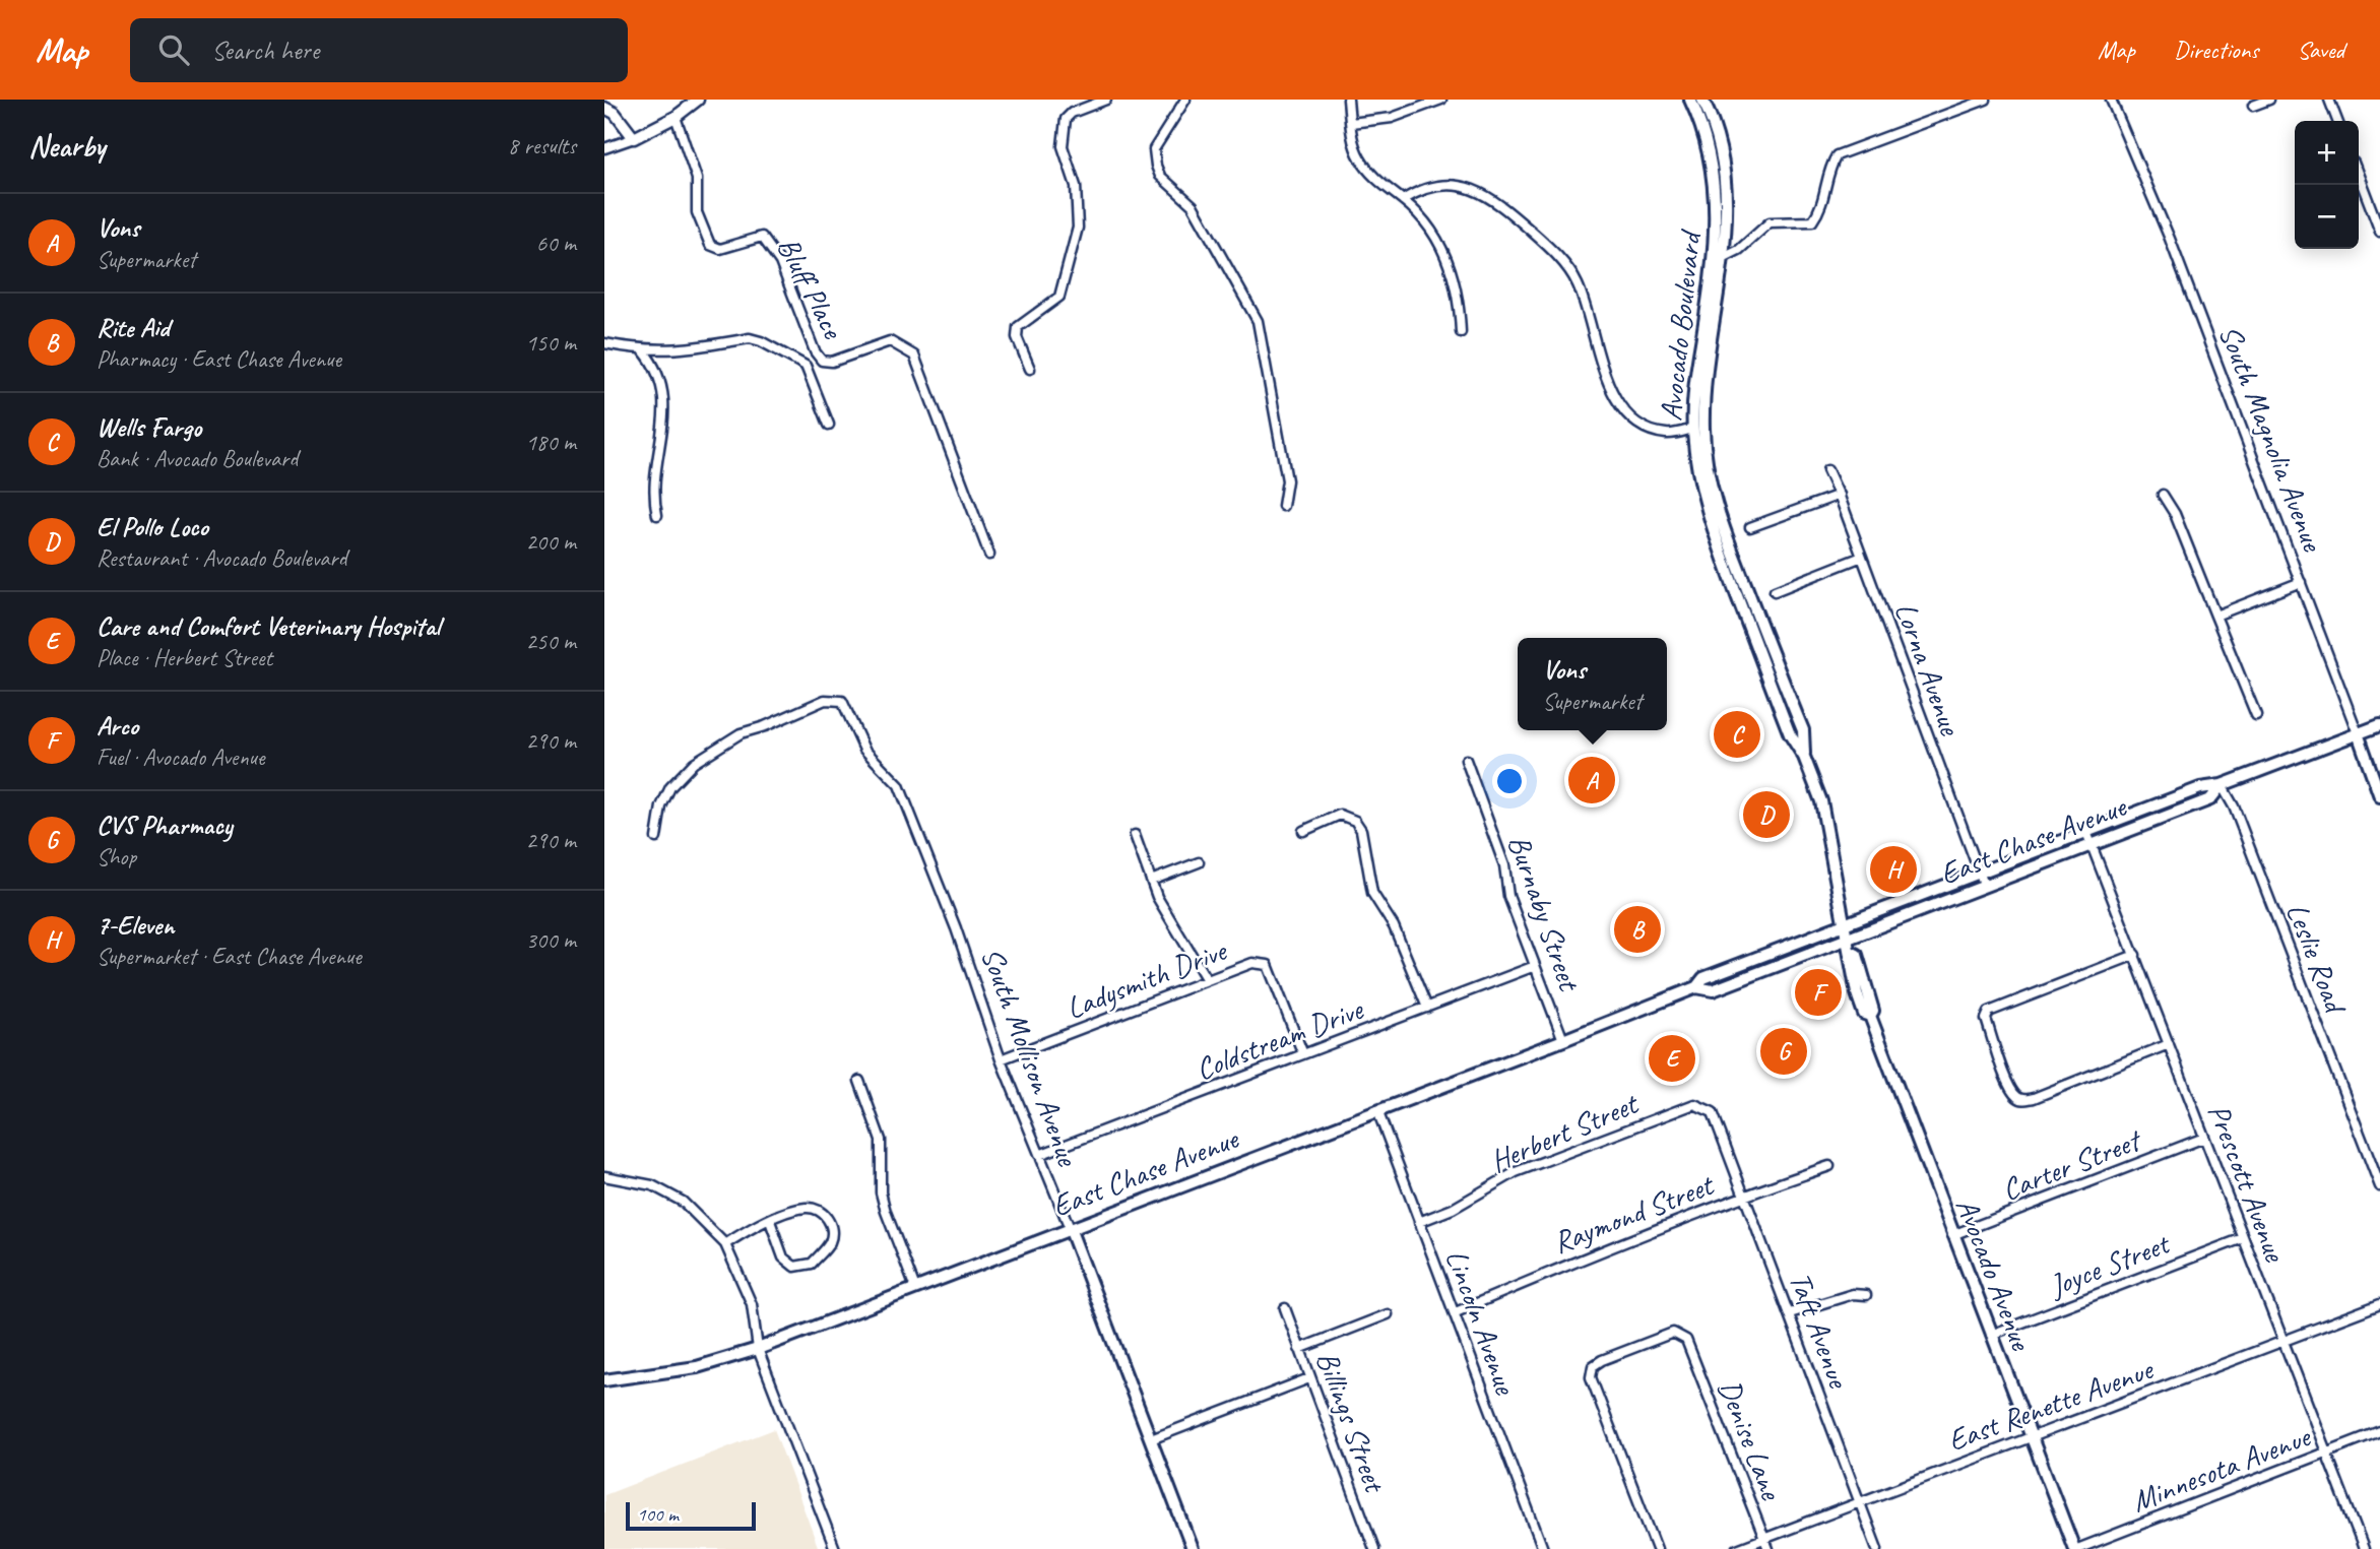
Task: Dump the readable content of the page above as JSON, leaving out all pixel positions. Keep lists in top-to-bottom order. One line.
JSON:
{"streets":{"main road":["Avocado Boulevard","South Magnolia Avenue","East Chase Avenue","South Mollison Avenue","Avocado Avenue"],"street":["Bluff Place","Lorna Avenue","Burnaby Street","Leslie Road","Ladysmith Drive","Coldstream Drive","Herbert Street","Carter Street","Prescott Avenue","Raymond Street","Joyce Street","Lincoln Avenue","Taft Avenue","East Renette Avenue","Billings Street","Denise Lane","Minnesota Avenue"]},"crossings":[["Avocado Boulevard","East Chase Avenue"],["Avocado Boulevard","Avocado Avenue"],["South Magnolia Avenue","East Chase Avenue"],["Lorna Avenue","East Chase Avenue"],["East Chase Avenue","Burnaby Street"],["East Chase Avenue","Leslie Road"],["East Chase Avenue","South Mollison Avenue"],["East Chase Avenue","Prescott Avenue"],["East Chase Avenue","Avocado Avenue"],["East Chase Avenue","Lincoln Avenue"],["Burnaby Street","Coldstream Drive"],["Ladysmith Drive","Coldstream Drive"],["Ladysmith Drive","South Mollison Avenue"],["Coldstream Drive","South Mollison Avenue"],["Herbert Street","Lincoln Avenue"],["Herbert Street","Taft Avenue"],["Carter Street","Prescott Avenue"],["Carter Street","Avocado Avenue"],["Prescott Avenue","Joyce Street"],["Prescott Avenue","East Renette Avenue"],["Prescott Avenue","Minnesota Avenue"],["Raymond Street","Lincoln Avenue"],["Raymond Street","Taft Avenue"],["Joyce Street","Avocado Avenue"],["Avocado Avenue","East Renette Avenue"],["Avocado Avenue","Minnesota Avenue"],["Taft Avenue","East Renette Avenue"],["East Renette Avenue","Denise Lane"]],"scale_bar":"100 m","page":{"header":"Map","search":"Search here","nav":["Map","Directions","Saved"],"heading":["Nearby","8 results"],"map_buttons":["+","−"],"list":[{"mark":"A","name":"Vons","note":"Supermarket","value":"60 m"},{"mark":"B","name":"Rite Aid","note":"Pharmacy · East Chase Avenue","value":"150 m"},{"mark":"C","name":"Wells Fargo","note":"Bank · Avocado Boulevard","value":"180 m"},{"mark":"D","name":"El Pollo Loco","note":"Restaurant · Avocado Boulevard","value":"200 m"},{"mark":"E","name":"Care and Comfort Veterinary Hospital","note":"Place · Herbert Street","value":"250 m"},{"mark":"F","name":"Arco","note":"Fuel · Avocado Avenue","value":"290 m"},{"mark":"G","name":"CVS Pharmacy","note":"Shop","value":"290 m"},{"mark":"H","name":"7-Eleven","note":"Supermarket · East Chase Avenue","value":"300 m"}],"popup":["Vons","Supermarket"],"pins":["C","A","D","H","B","F","G","E"],"scale":"100 m"}}
